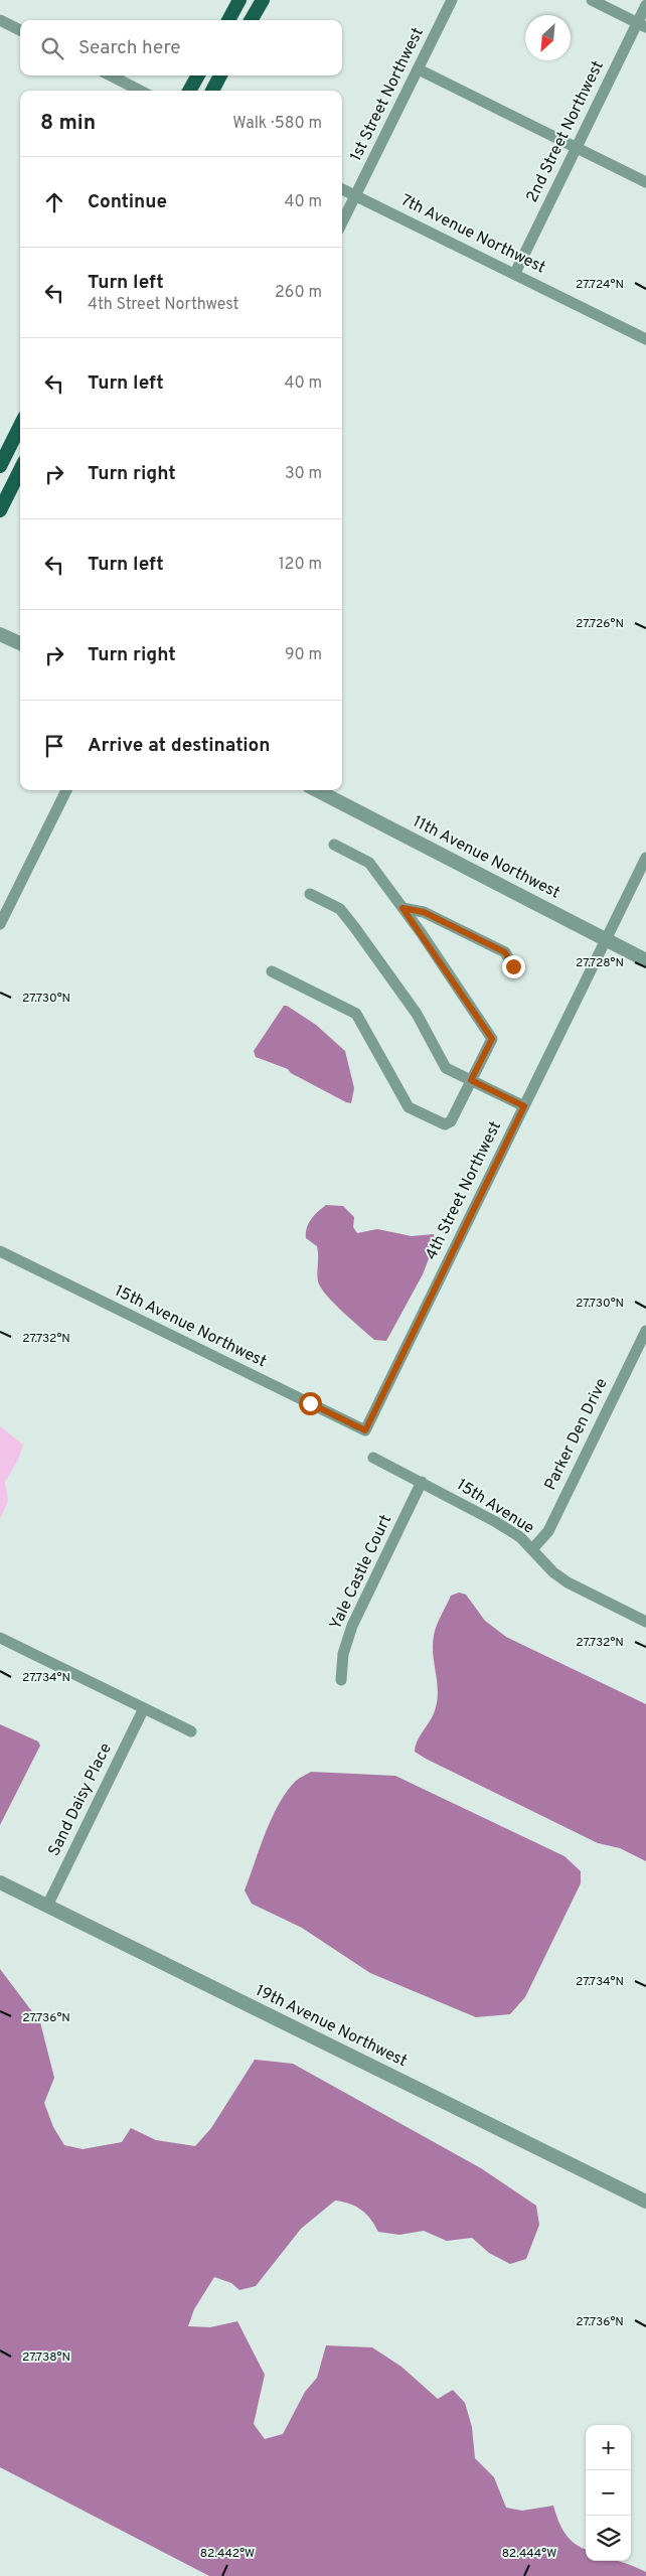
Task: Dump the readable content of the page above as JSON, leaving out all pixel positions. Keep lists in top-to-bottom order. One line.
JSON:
{"streets":{"street":["1st Street Northwest","2nd Street Northwest","7th Avenue Northwest","11th Avenue Northwest","4th Street Northwest","15th Avenue Northwest","Parker Den Drive","15th Avenue","Yale Castle Court","Sand Daisy Place","19th Avenue Northwest"]},"crossings":[["1st Street Northwest","7th Avenue Northwest"],["2nd Street Northwest","7th Avenue Northwest"],["11th Avenue Northwest","4th Street Northwest"],["4th Street Northwest","15th Avenue Northwest"],["Parker Den Drive","15th Avenue"],["15th Avenue","Yale Castle Court"],["Sand Daisy Place","19th Avenue Northwest"]],"north":"bottom left","page":{"search":"Search here","heading":["8 min","Walk · 580 m"],"list":[["Continue","40 m"],["Turn left","4th Street Northwest","260 m"],["Turn left","40 m"],["Turn right","30 m"],["Turn left","120 m"],["Turn right","90 m"],"Arrive at destination"],"map_buttons":["+","−"]},"coordinates":["27.724°N","27.726°N","27.728°N","27.730°N","27.732°N","27.734°N","27.736°N","27.738°N","82.442°W","82.444°W"]}
